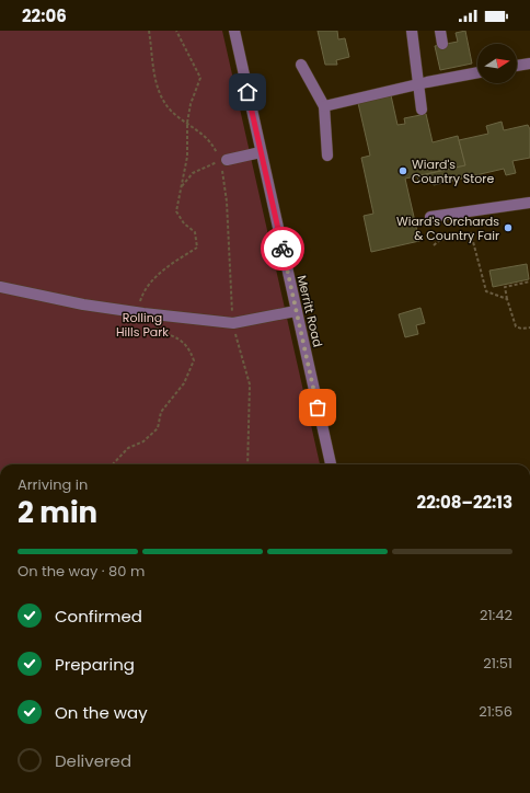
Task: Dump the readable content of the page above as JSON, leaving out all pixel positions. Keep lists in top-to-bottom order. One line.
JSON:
{"streets":{"street":["Merritt Road"]},"parks":["Rolling Hills Park"],"places":["Wiard's Country Store","Wiard's Orchards & Country Fair"],"north":"right","page":{"status":"22:06","heading":["2 min","Arriving in","22:08–22:13"],"bar":"On the way · 80 m","list":[["Confirmed","21:42"],["Preparing","21:51"],["On the way","21:56"],"Delivered"]}}
